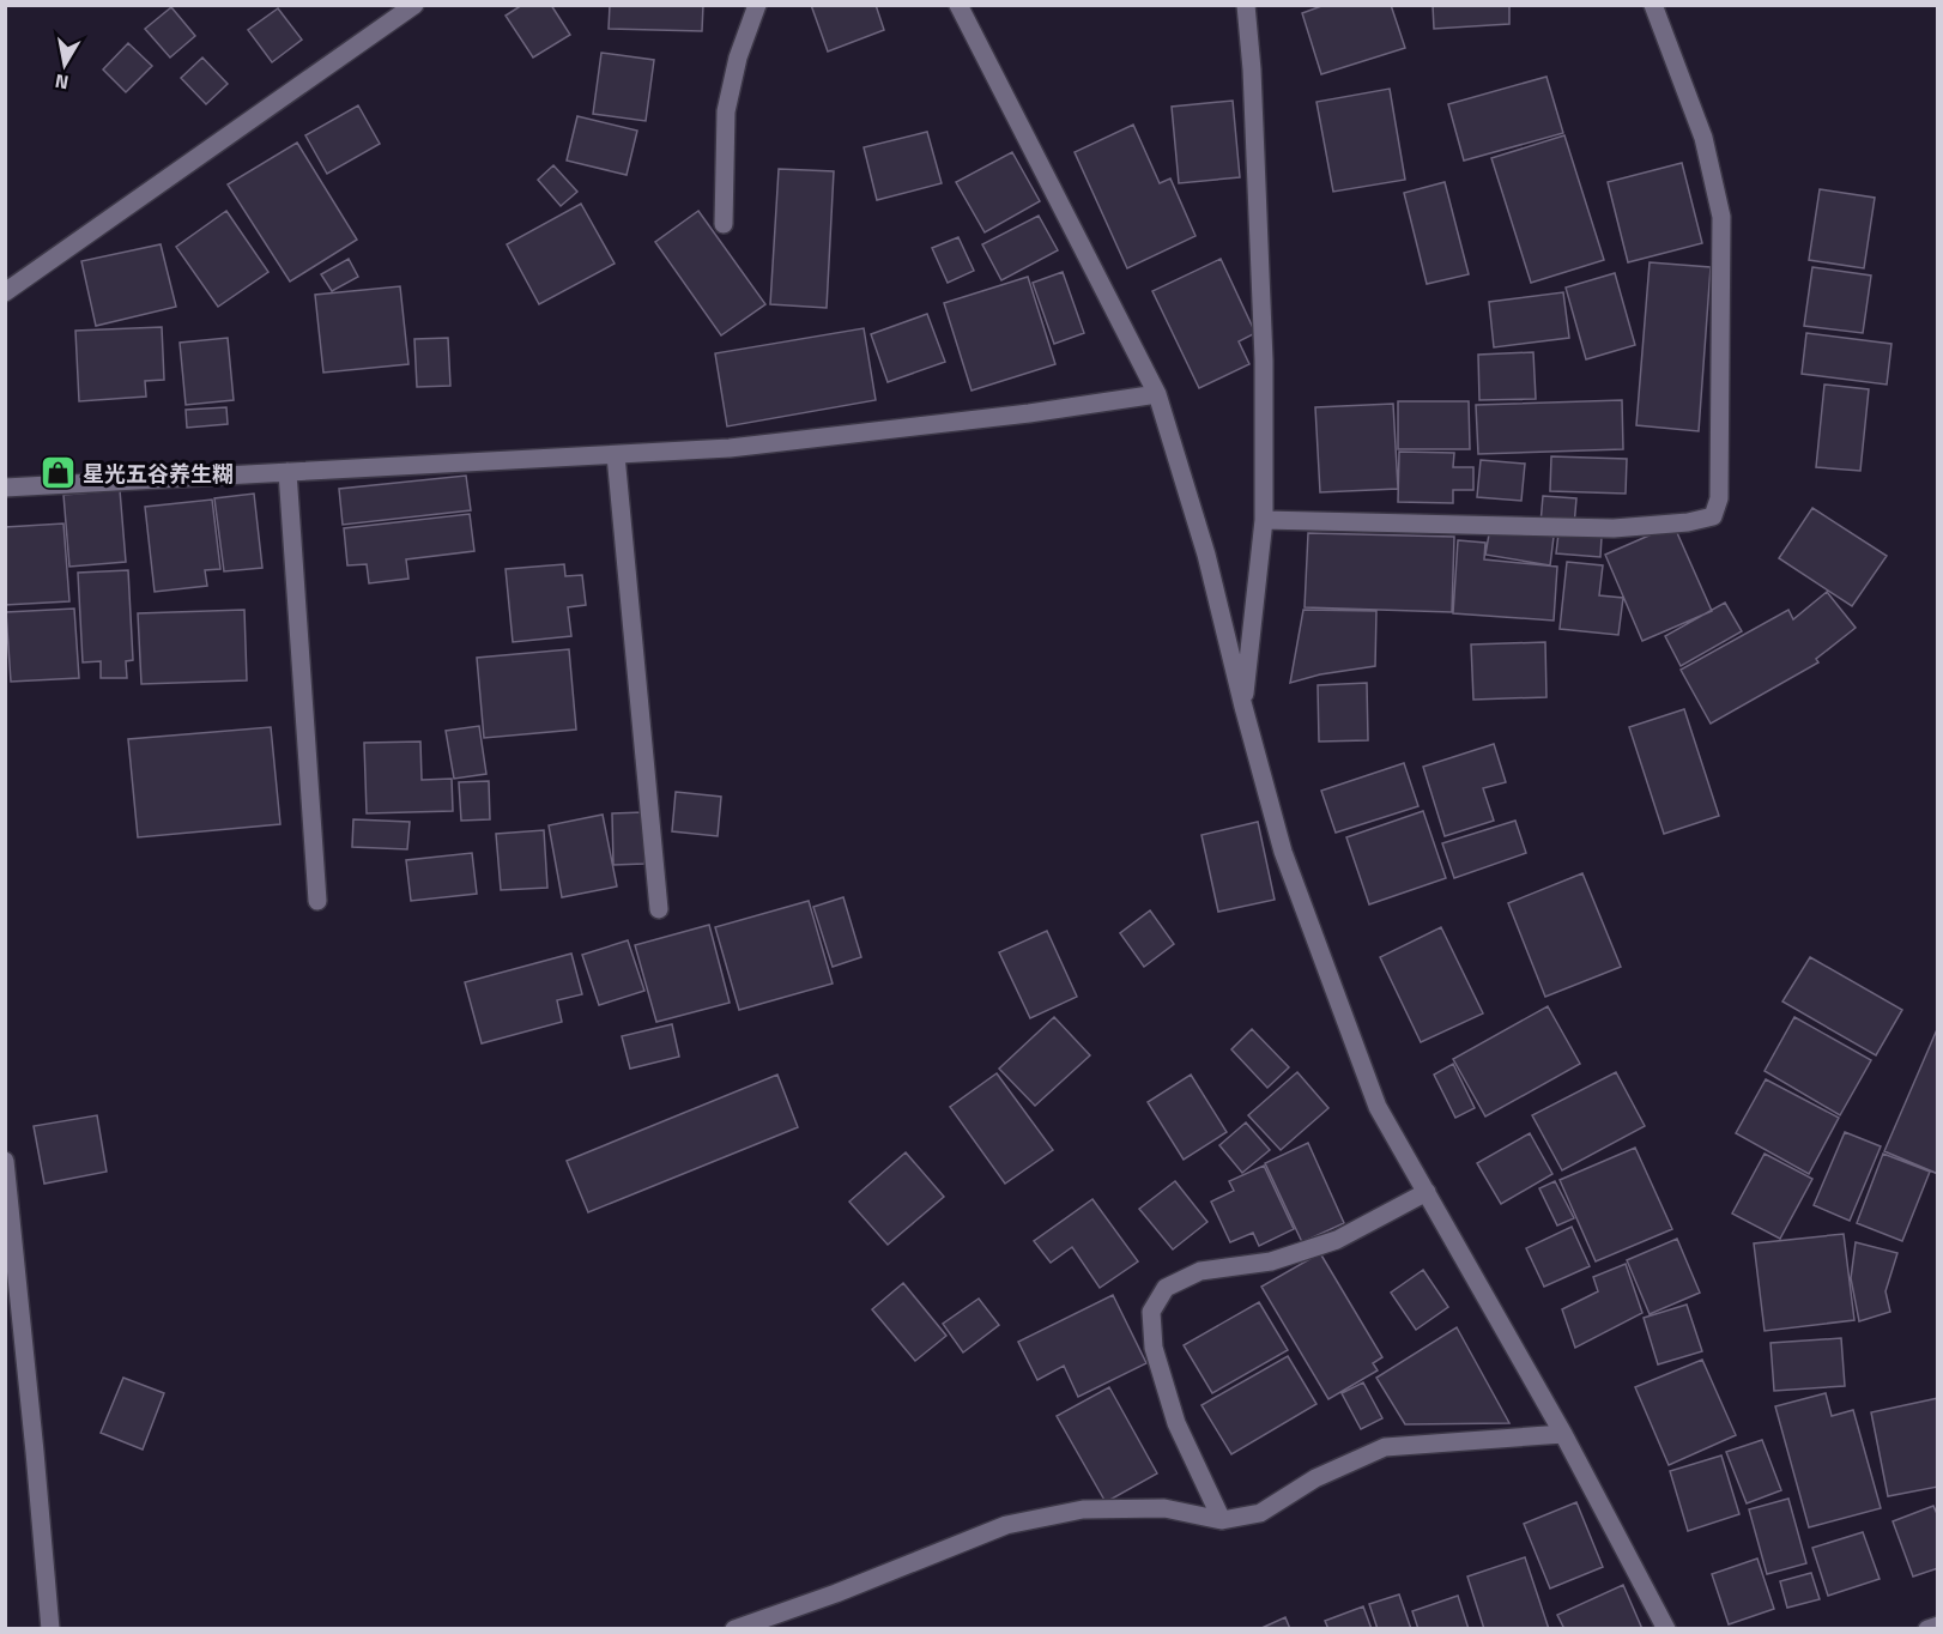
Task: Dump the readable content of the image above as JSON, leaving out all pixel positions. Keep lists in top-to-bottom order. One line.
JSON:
{"places":{"shop":["星光五谷养生糊"]},"north":"bottom"}
